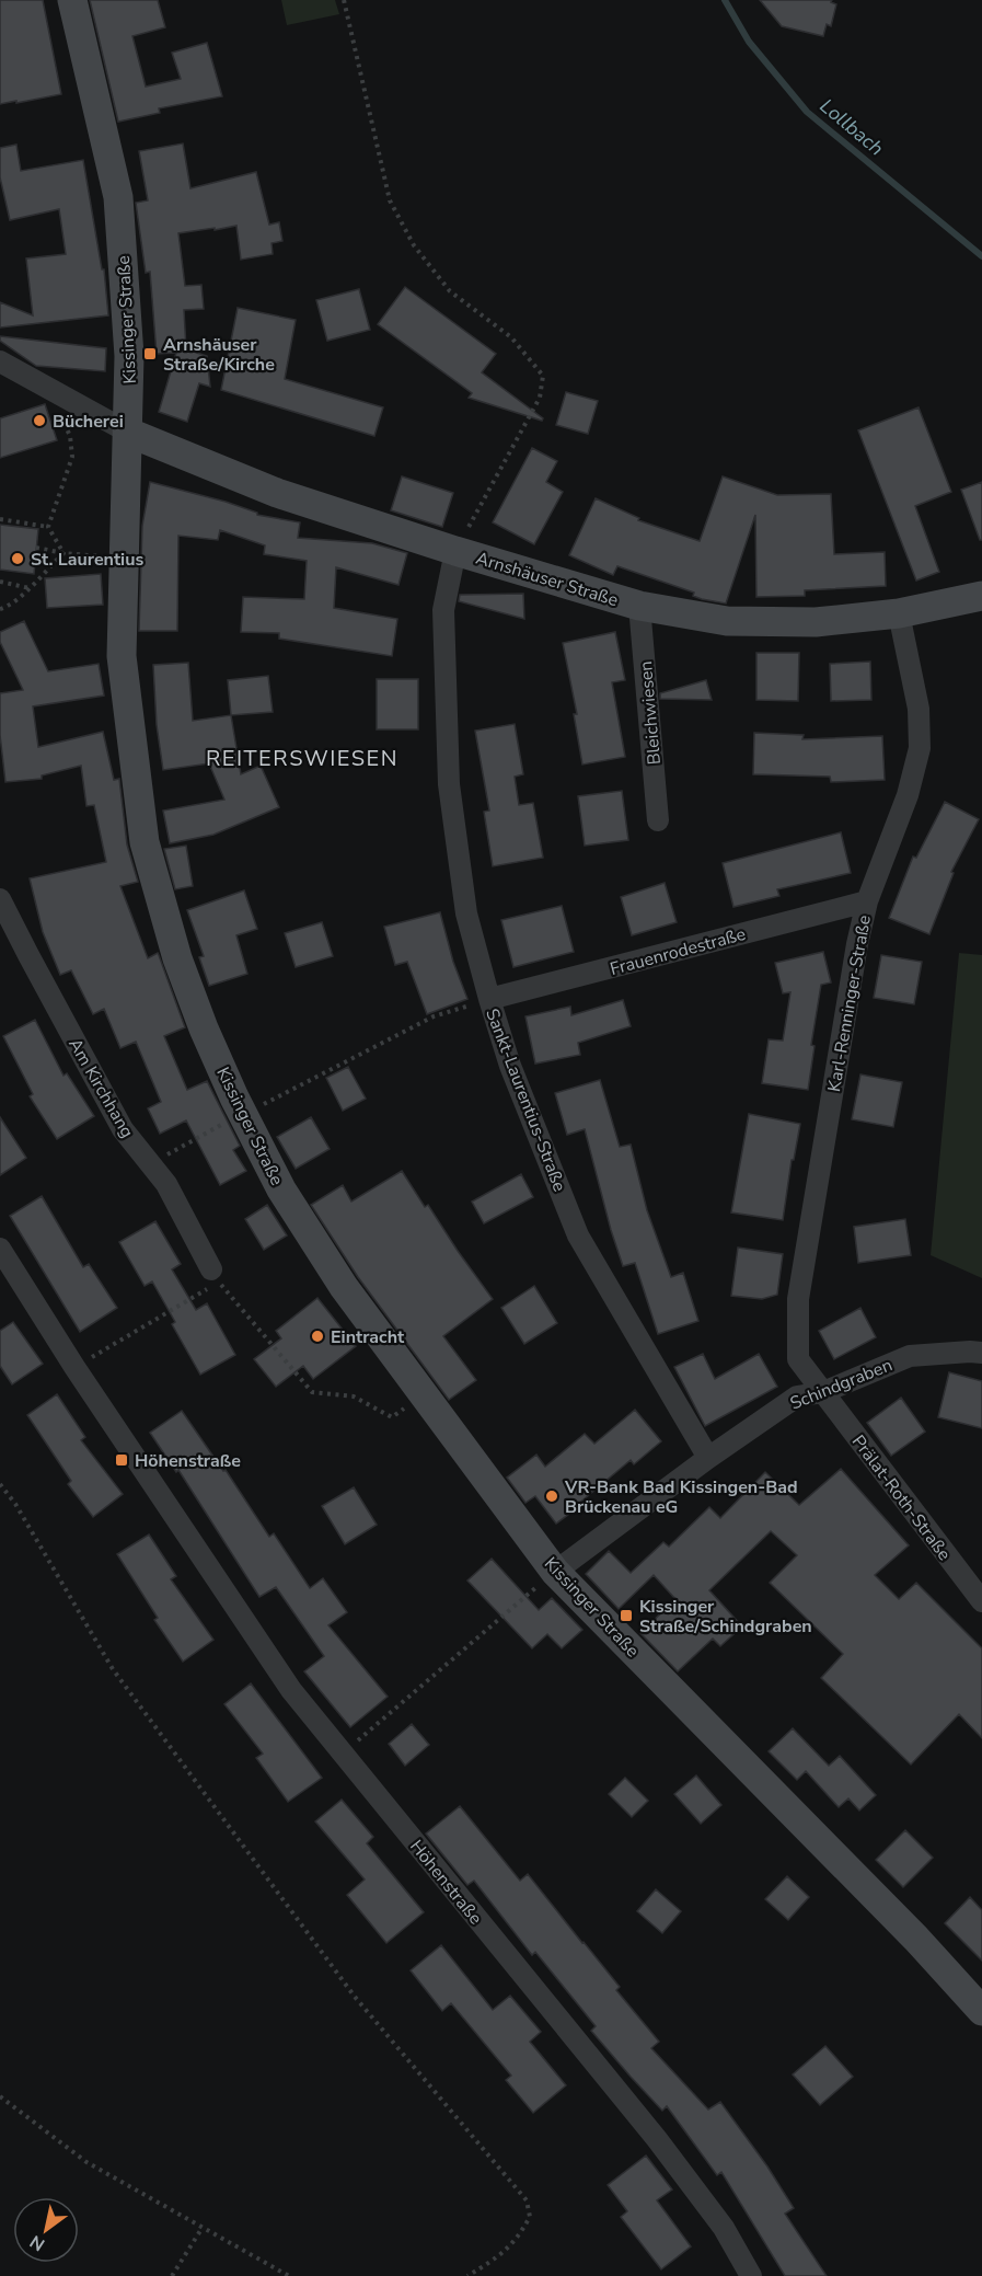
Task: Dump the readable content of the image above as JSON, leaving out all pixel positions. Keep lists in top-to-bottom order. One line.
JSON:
{"streets":{"street":["Kissinger Straße","Arnshäuser Straße","Bleichwiesen","Frauenrodestraße","Karl-Renninger-Straße","Am Kirchhang","Sankt-Laurentius-Straße","Schindgraben","Prälat-Roth-Straße","Höhenstraße"]},"crossings":[["Kissinger Straße","Arnshäuser Straße"],["Kissinger Straße","Schindgraben"],["Arnshäuser Straße","Bleichwiesen"],["Arnshäuser Straße","Karl-Renninger-Straße"],["Arnshäuser Straße","Sankt-Laurentius-Straße"],["Frauenrodestraße","Karl-Renninger-Straße"],["Frauenrodestraße","Sankt-Laurentius-Straße"],["Karl-Renninger-Straße","Schindgraben"],["Karl-Renninger-Straße","Prälat-Roth-Straße"],["Sankt-Laurentius-Straße","Schindgraben"],["Schindgraben","Prälat-Roth-Straße"]],"districts":["REITERSWIESEN"],"water":["Lollbach"],"places":{"transit":["Arnshäuser Straße/Kirche","Höhenstraße","Kissinger Straße/Schindgraben"],"other":["Bücherei","St. Laurentius","Eintracht","VR-Bank Bad Kissingen-Bad Brückenau eG"]},"north":"bottom left"}
